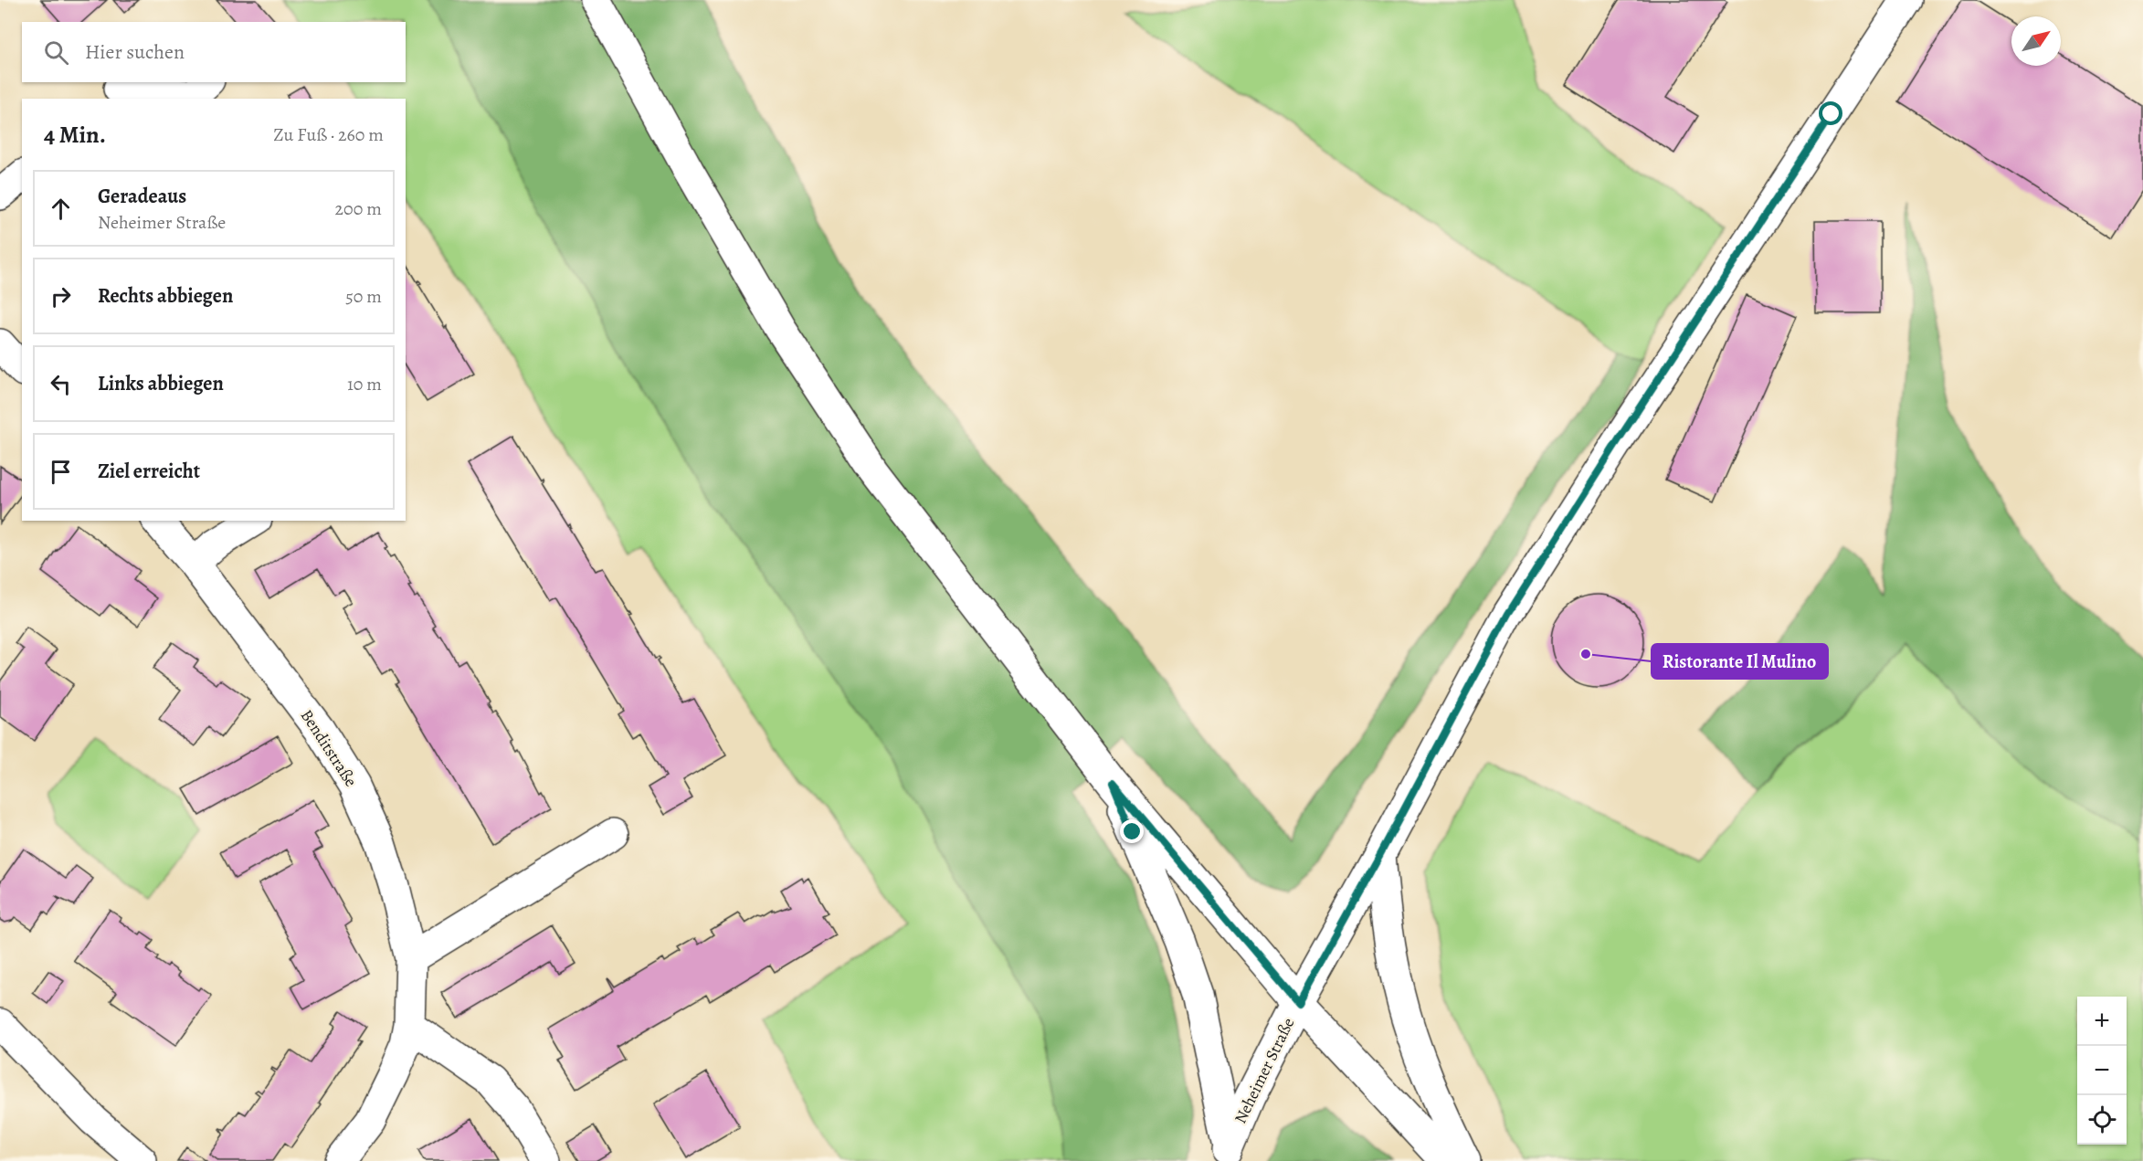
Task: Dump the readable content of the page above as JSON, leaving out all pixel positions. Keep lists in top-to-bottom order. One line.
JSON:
{"streets":{"street":["Benditstraße","Neheimer Straße"]},"places":["Ristorante Il Mulino"],"north":"top right","page":{"search":"Hier suchen","heading":["4 Min.","Zu Fuß · 260 m"],"list":[["Geradeaus","Neheimer Straße","200 m"],["Rechts abbiegen","50 m"],["Links abbiegen","10 m"],"Ziel erreicht"],"map_buttons":["+","−"]}}
